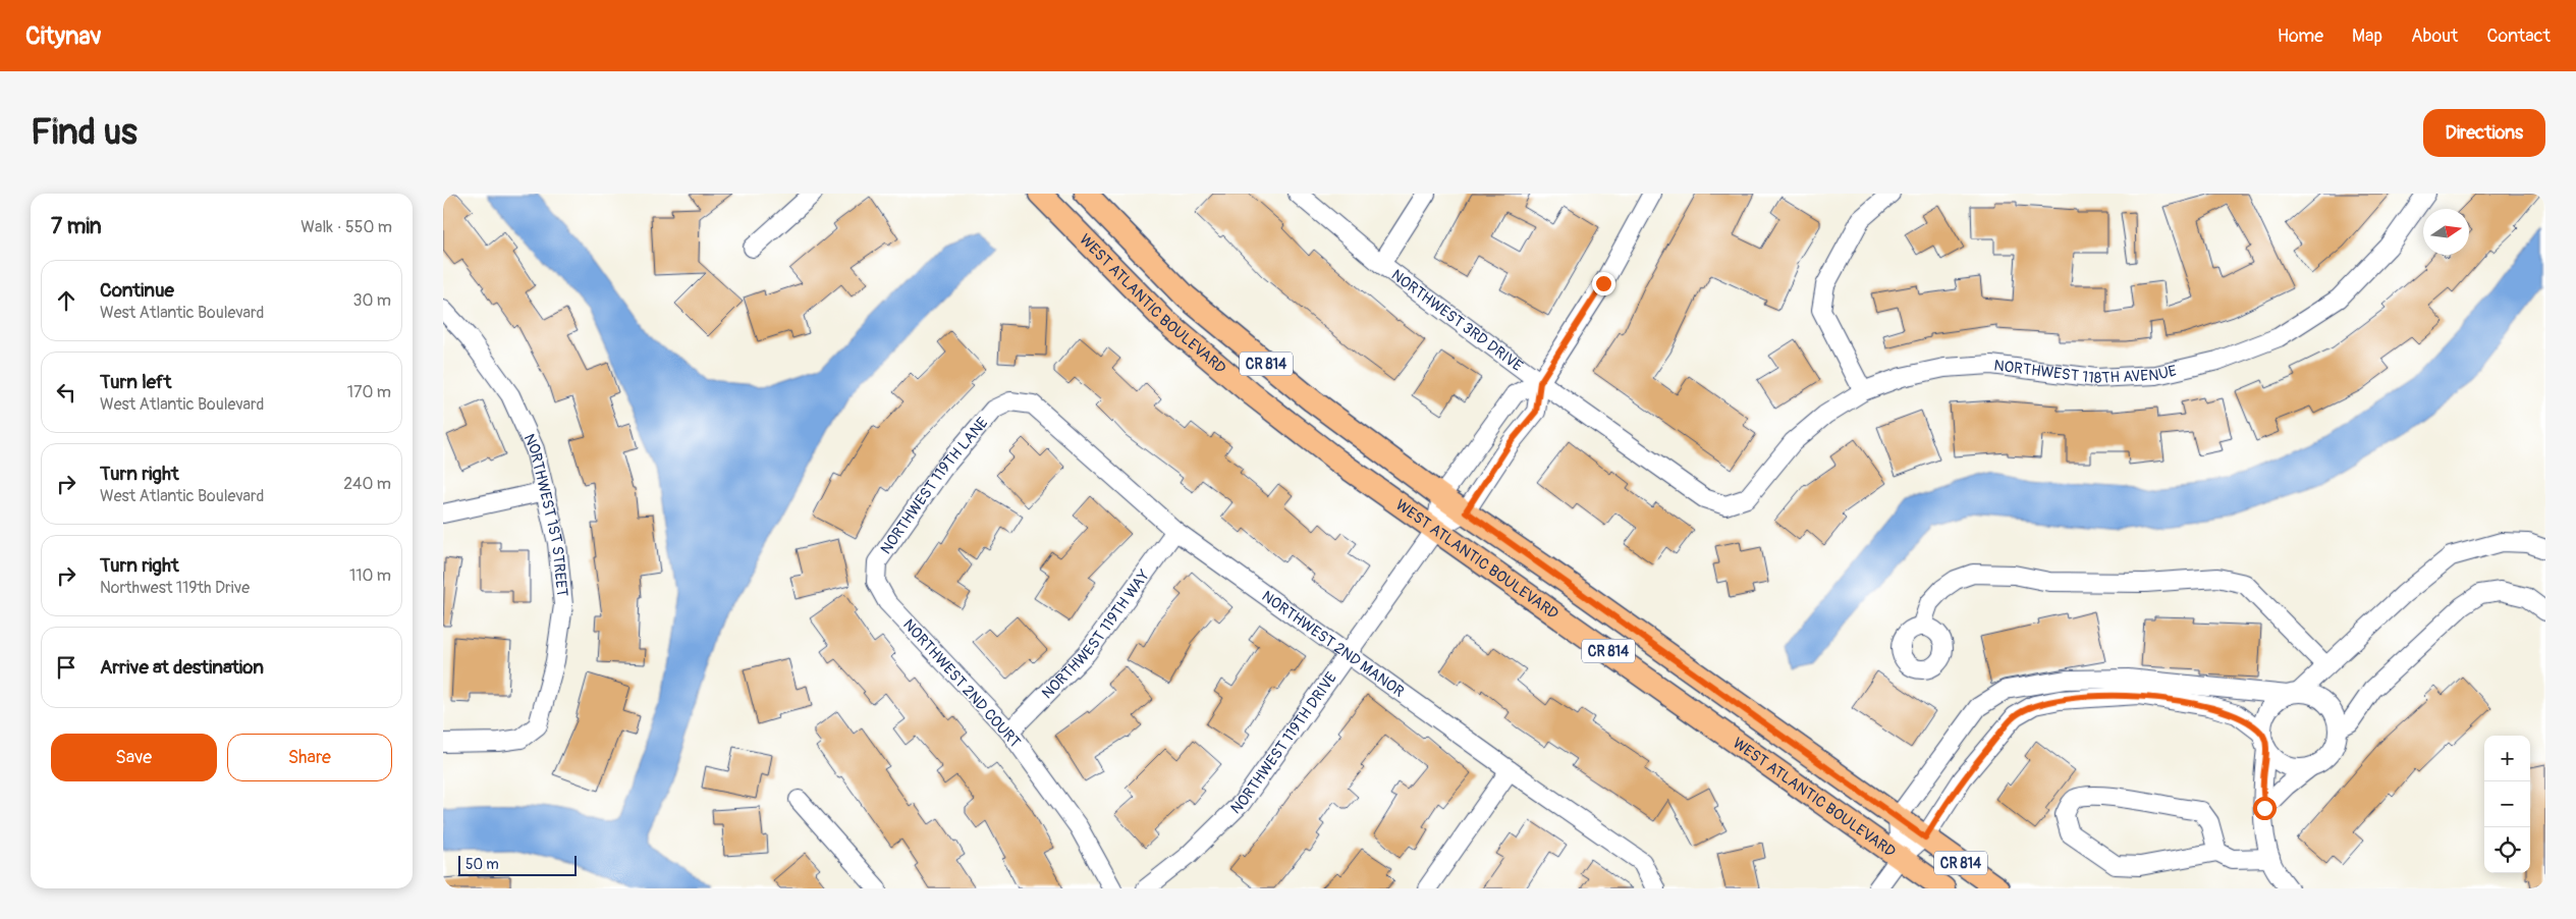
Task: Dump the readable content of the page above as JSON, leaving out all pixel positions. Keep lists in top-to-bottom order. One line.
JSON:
{"streets":{"main road":["WEST ATLANTIC BOULEVARD","CR 814"],"street":["NORTHWEST 3RD DRIVE","NORTHWEST 118TH AVENUE","NORTHWEST 119TH LANE","NORTHWEST 1ST STREET","NORTHWEST 119TH WAY","NORTHWEST 2ND MANOR","NORTHWEST 2ND COURT","NORTHWEST 119TH DRIVE"]},"crossings":[["WEST ATLANTIC BOULEVARD","NORTHWEST 119TH DRIVE"],["NORTHWEST 3RD DRIVE","NORTHWEST 118TH AVENUE"],["NORTHWEST 3RD DRIVE","NORTHWEST 119TH DRIVE"],["NORTHWEST 119TH LANE","NORTHWEST 2ND MANOR"],["NORTHWEST 119TH LANE","NORTHWEST 2ND COURT"],["NORTHWEST 119TH WAY","NORTHWEST 2ND MANOR"],["NORTHWEST 119TH WAY","NORTHWEST 2ND COURT"],["NORTHWEST 2ND MANOR","NORTHWEST 119TH DRIVE"]],"scale_bar":"50 m","north":"right","page":{"header":"Citynav","nav":["Home","Map","About","Contact"],"buttons":["Directions",["Save","Share"]],"title":"Find us","heading":["7 min","Walk · 550 m"],"list":[["Continue","West Atlantic Boulevard","30 m"],["Turn left","West Atlantic Boulevard","170 m"],["Turn right","West Atlantic Boulevard","240 m"],["Turn right","Northwest 119th Drive","110 m"],"Arrive at destination"],"map_buttons":["+","−"],"scale":"50 m"}}
